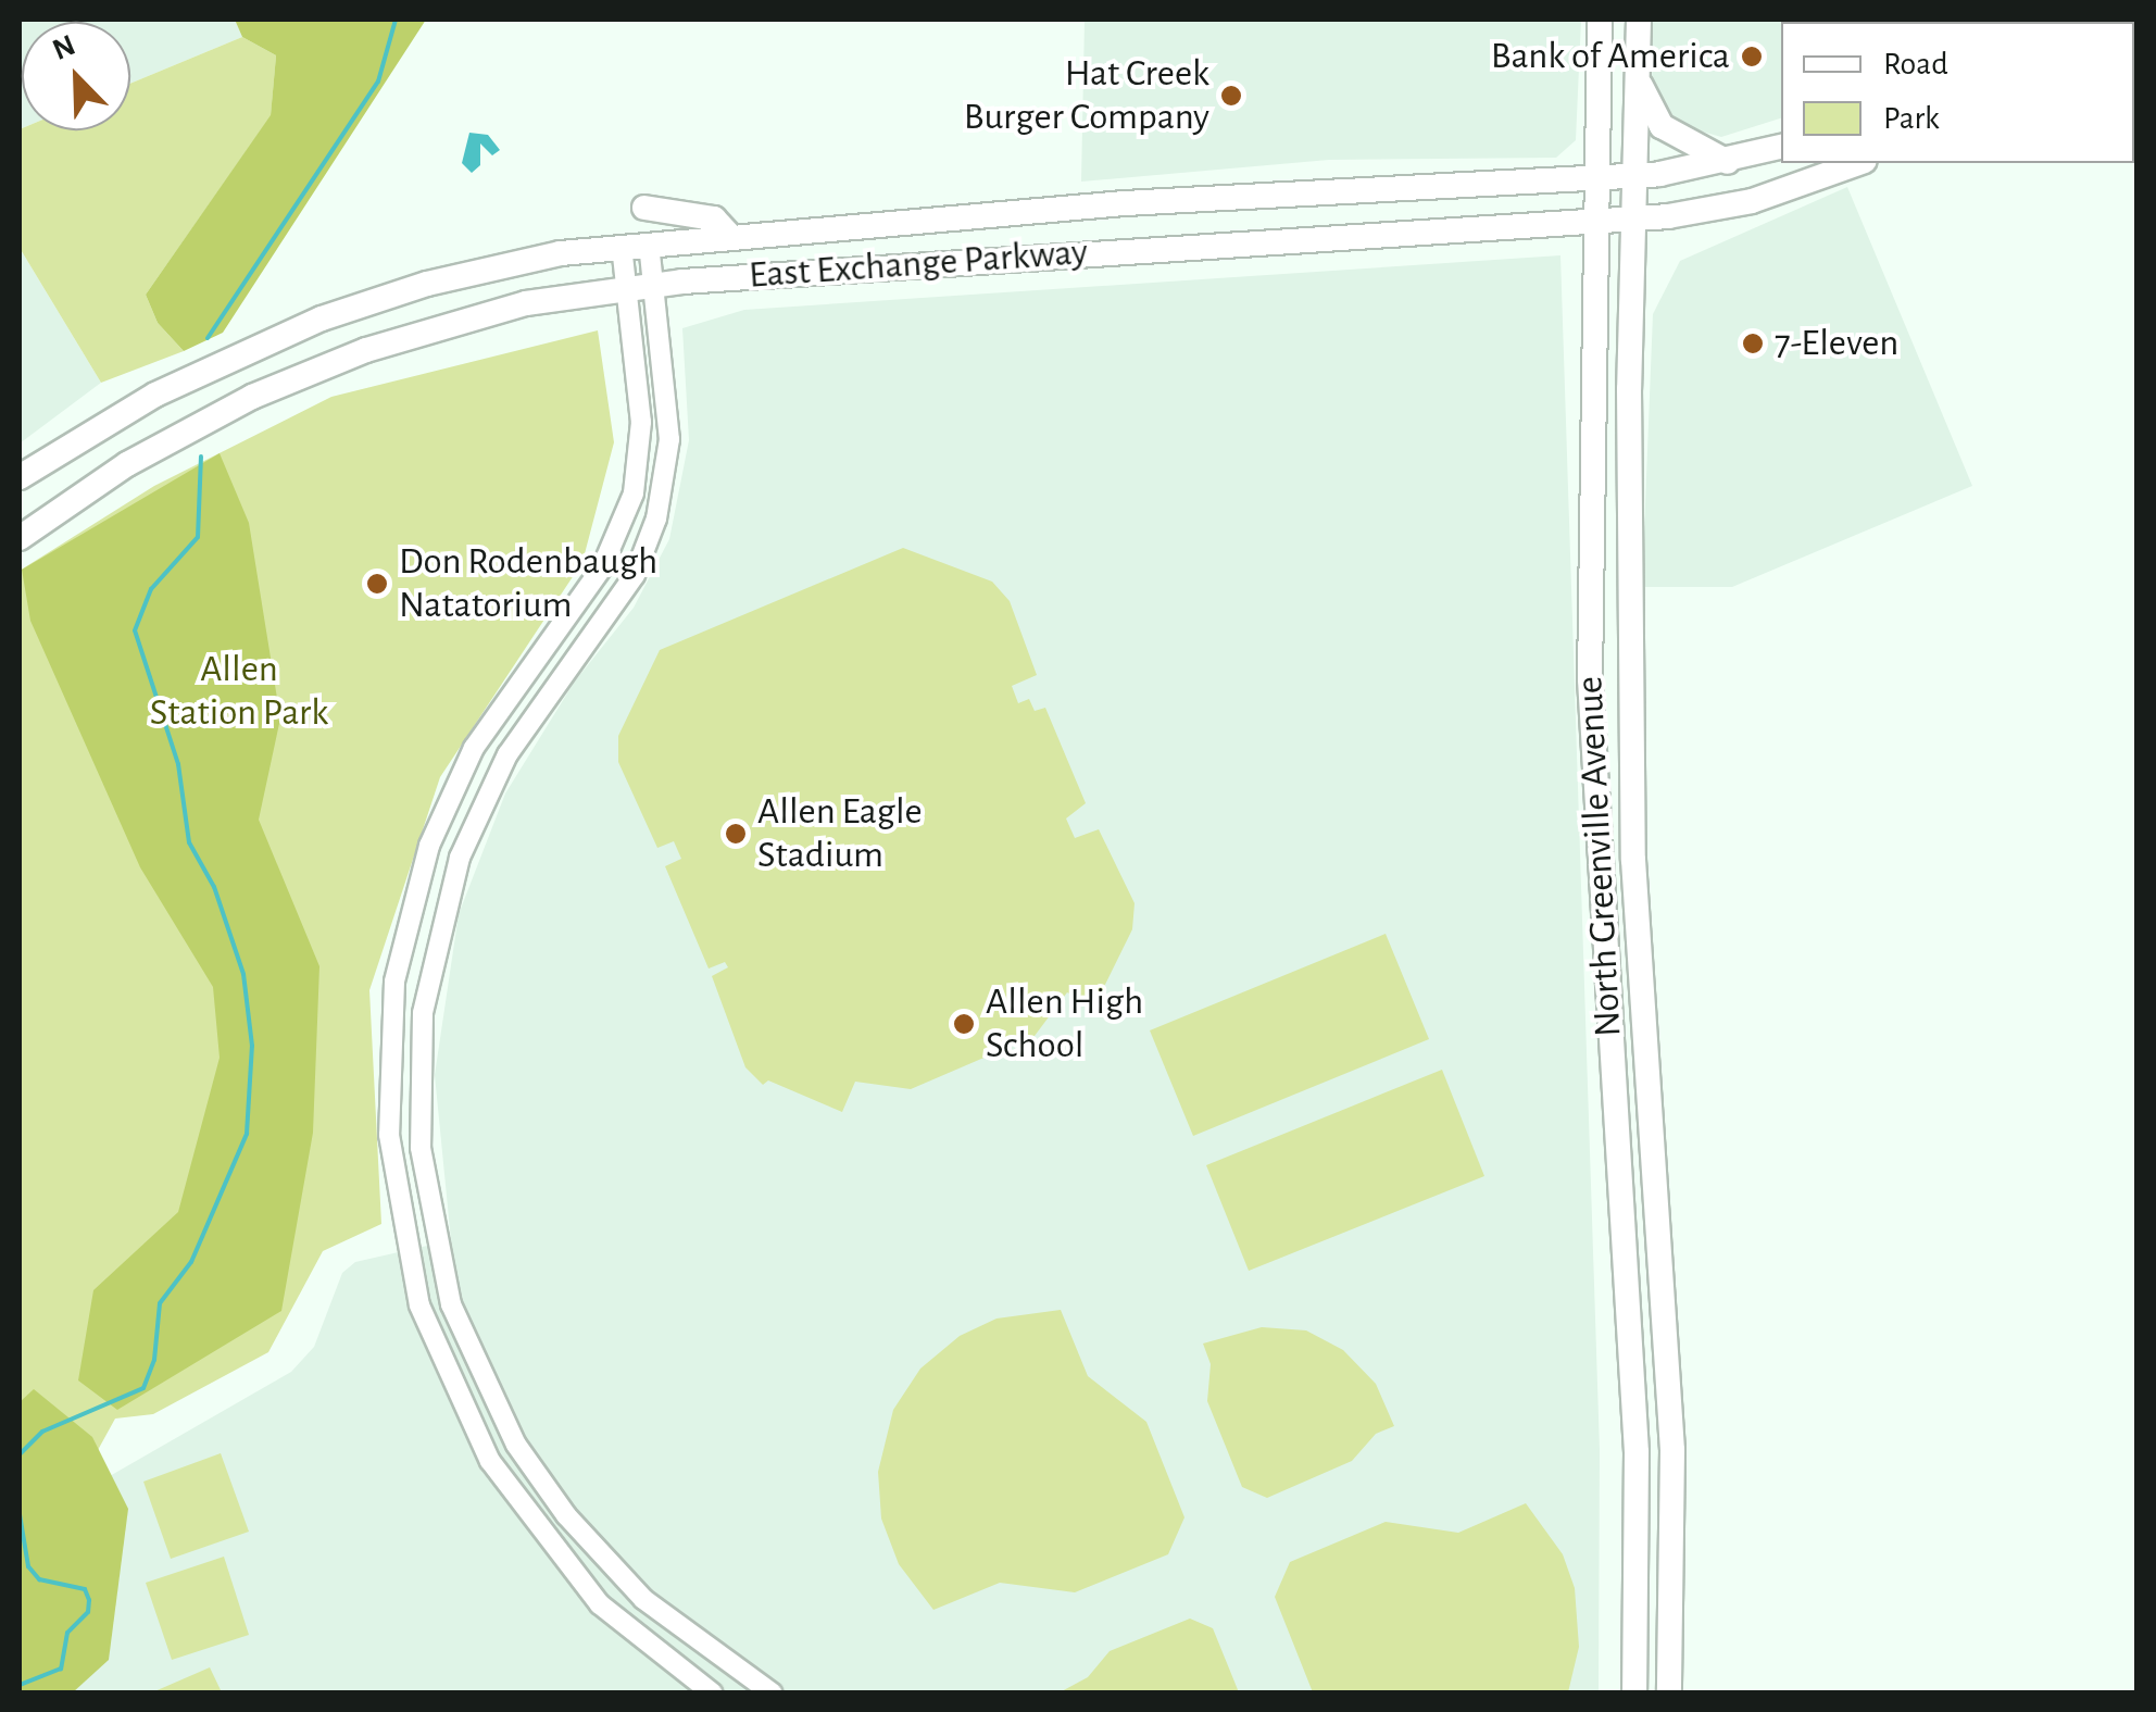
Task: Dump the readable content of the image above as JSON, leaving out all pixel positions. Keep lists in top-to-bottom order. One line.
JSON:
{"streets":{"main road":["East Exchange Parkway","North Greenville Avenue"]},"crossings":[["East Exchange Parkway","North Greenville Avenue"]],"parks":["Allen Station Park"],"places":["Bank of America","Hat Creek Burger Company","7-Eleven","Don Rodenbaugh Natatorium","Allen Eagle Stadium","Allen High School"],"legend":["Road","Park"],"north":"top left"}
